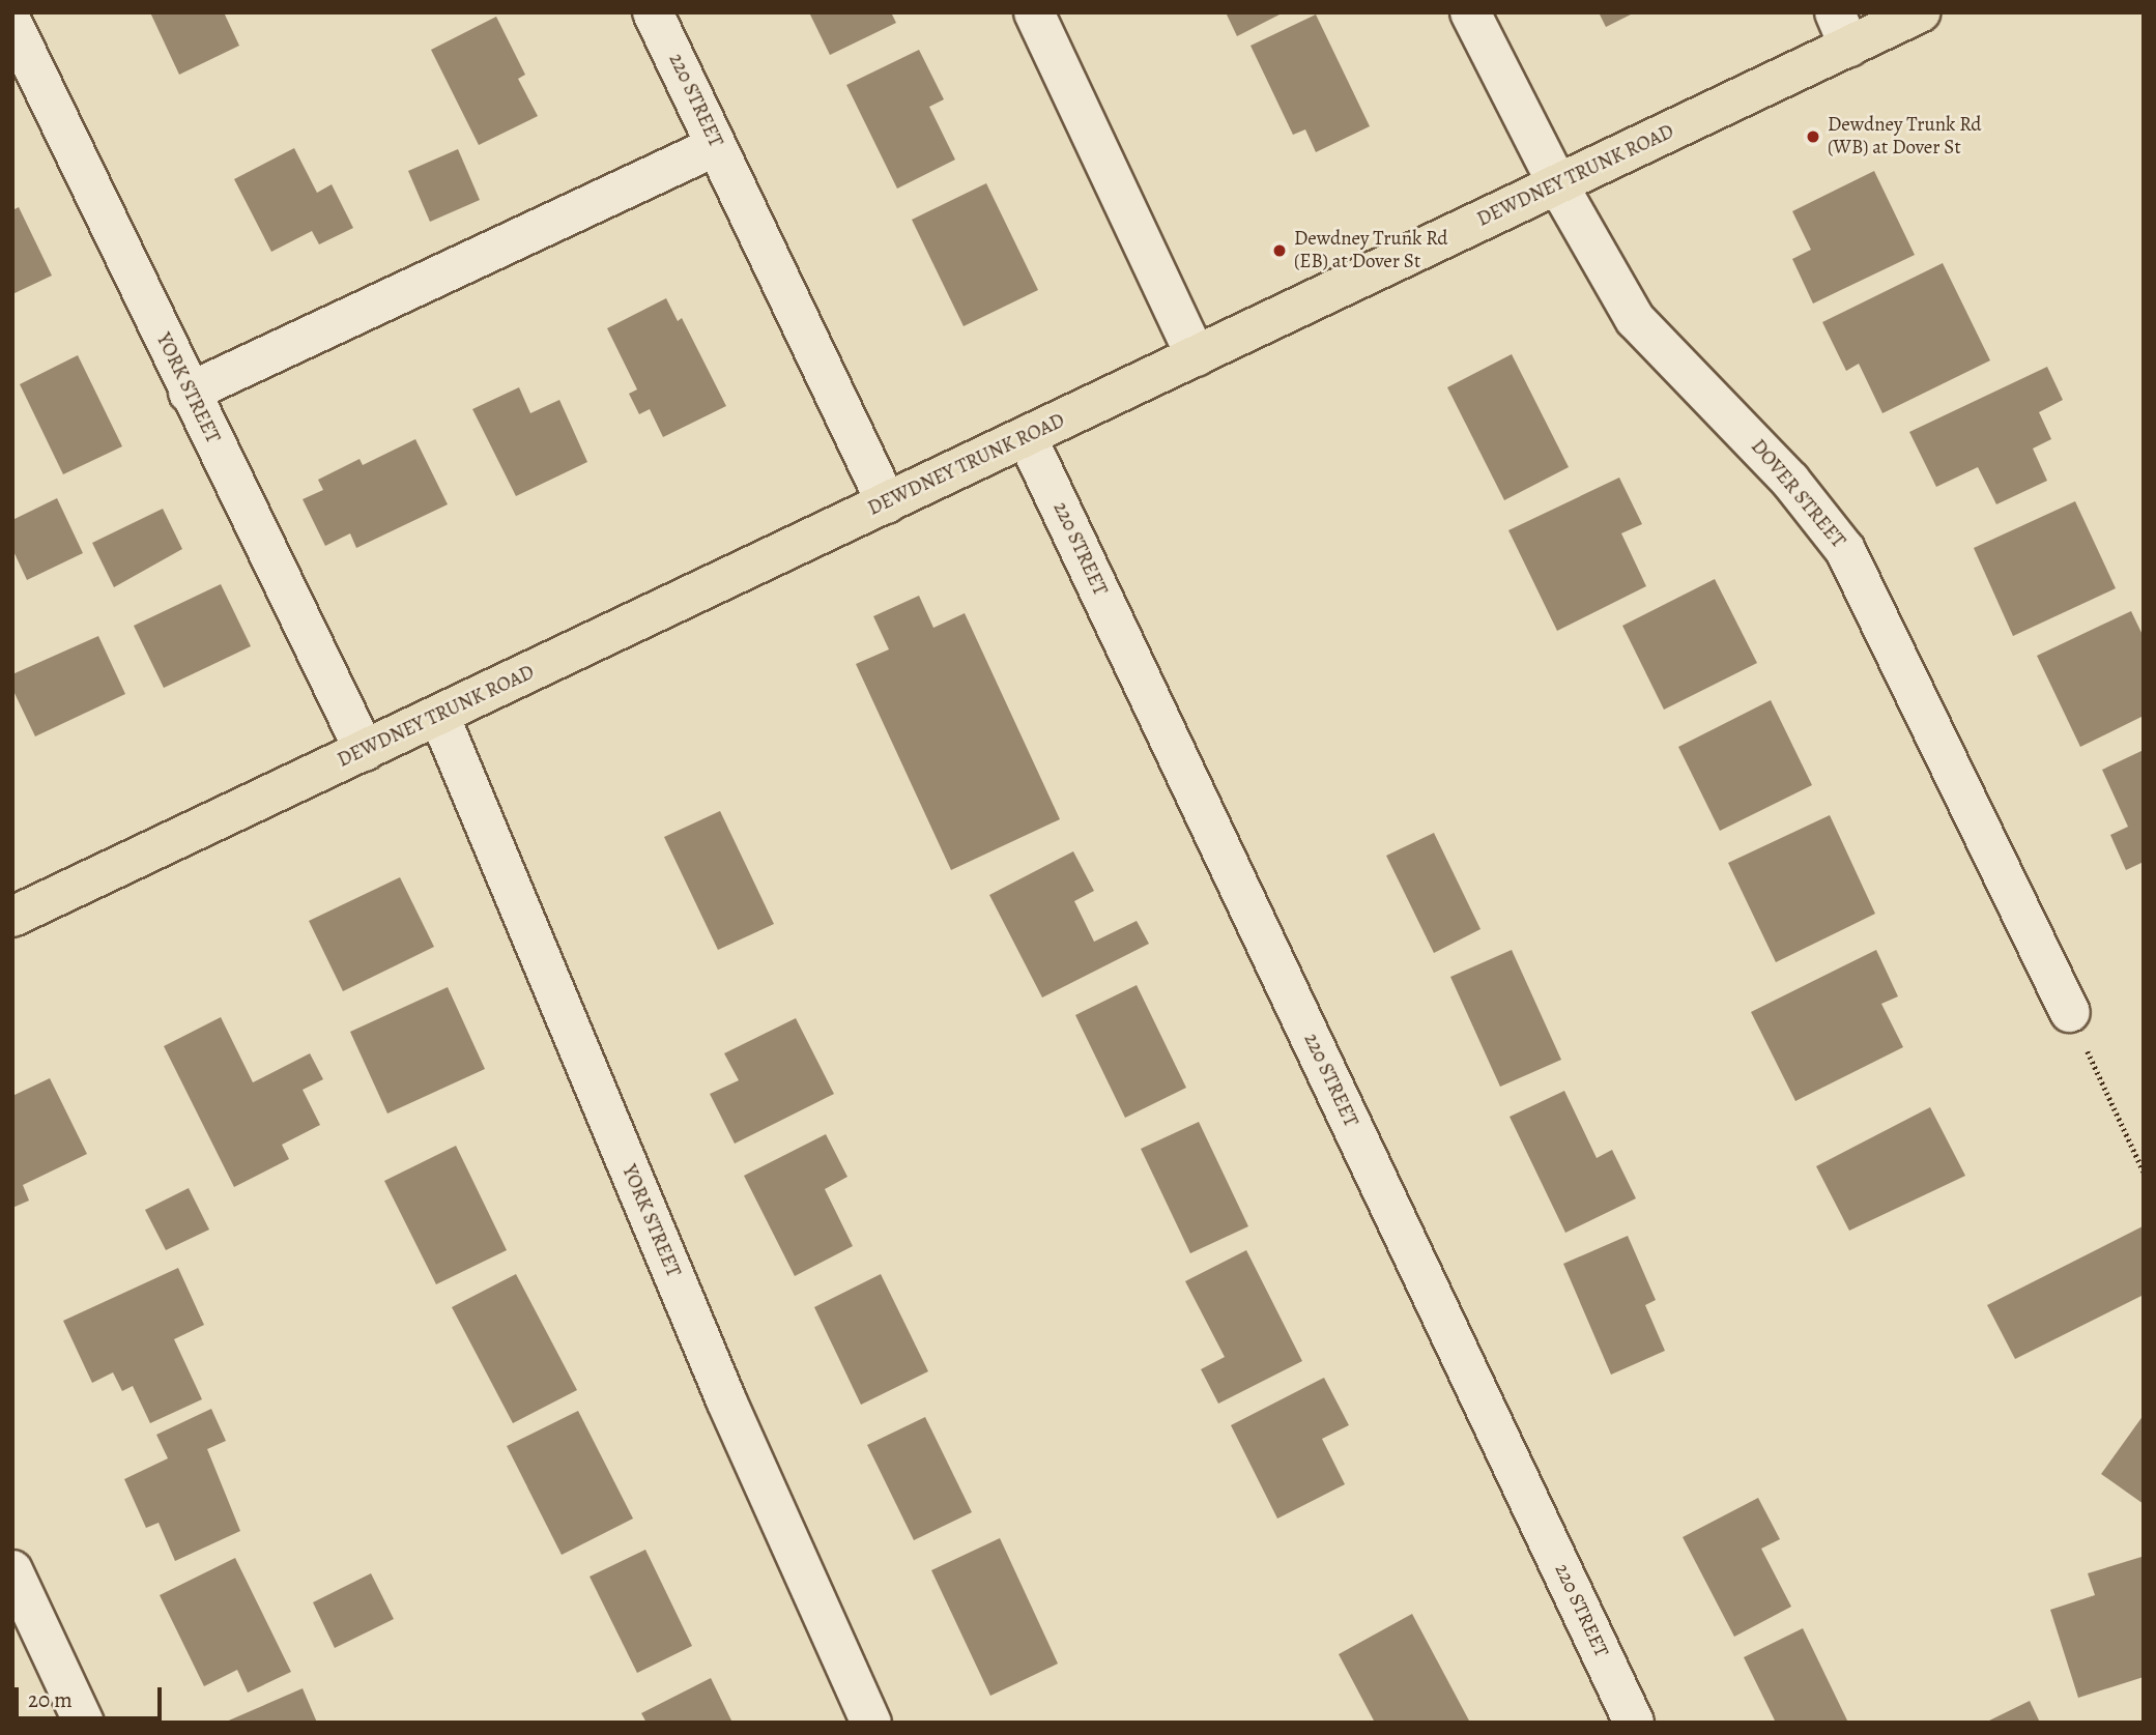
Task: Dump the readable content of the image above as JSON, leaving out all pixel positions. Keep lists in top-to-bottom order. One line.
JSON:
{"streets":{"main road":["DEWDNEY TRUNK ROAD"],"street":["220 STREET","YORK STREET","DOVER STREET"]},"crossings":[["220 STREET","DEWDNEY TRUNK ROAD"],["DEWDNEY TRUNK ROAD","YORK STREET"],["DEWDNEY TRUNK ROAD","DOVER STREET"]],"places":["Dewdney Trunk Rd (WB) at Dover St","Dewdney Trunk Rd (EB) at Dover St"],"scale_bar":"20 m"}
